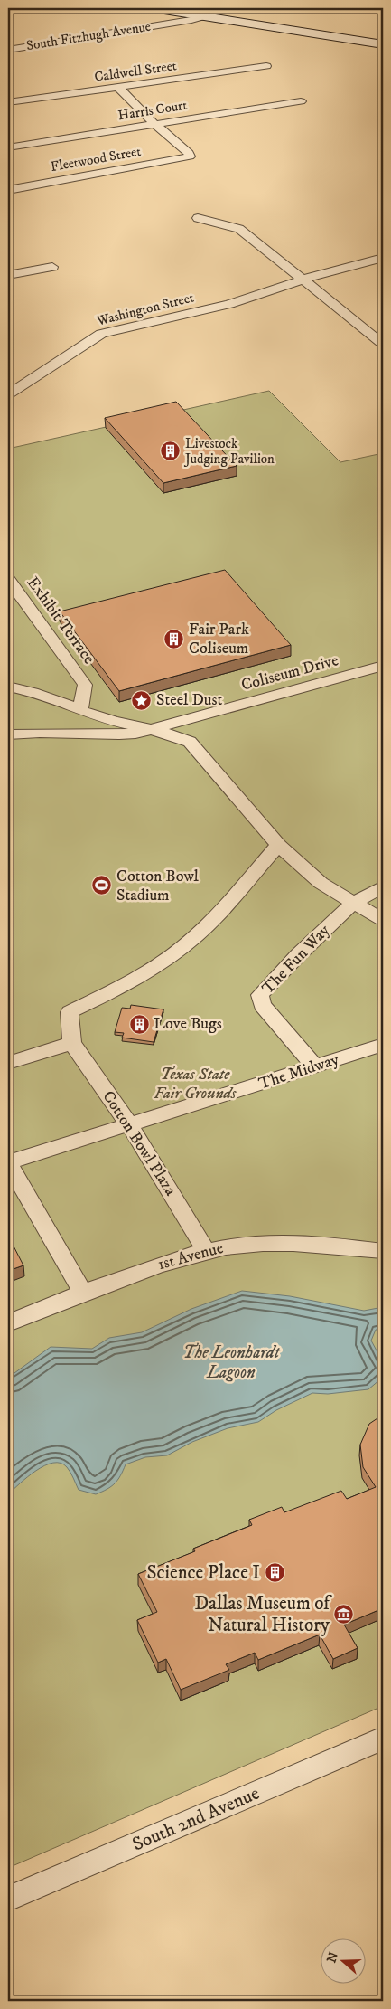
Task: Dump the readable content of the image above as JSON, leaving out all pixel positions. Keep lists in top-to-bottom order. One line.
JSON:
{"streets":{"main road":["South Fitzhugh Avenue"],"street":["Caldwell Street","Harris Court","Fleetwood Street","Washington Street","Exhibit Terrace","Coliseum Drive","The Fun Way","The Midway","Cotton Bowl Plaza","1st Avenue","South 2nd Avenue"]},"crossings":[["Harris Court","Fleetwood Street"],["The Fun Way","The Midway"],["The Midway","Cotton Bowl Plaza"]],"water":["The Leonhardt Lagoon"],"parks":["Texas State Fair Grounds"],"places":{"building":["Livestock Judging Pavilion","Fair Park Coliseum","Love Bugs","Science Place I"],"place":["Steel Dust"],"sports":["Cotton Bowl Stadium"],"museum":["Dallas Museum of Natural History"]},"north":"left"}
